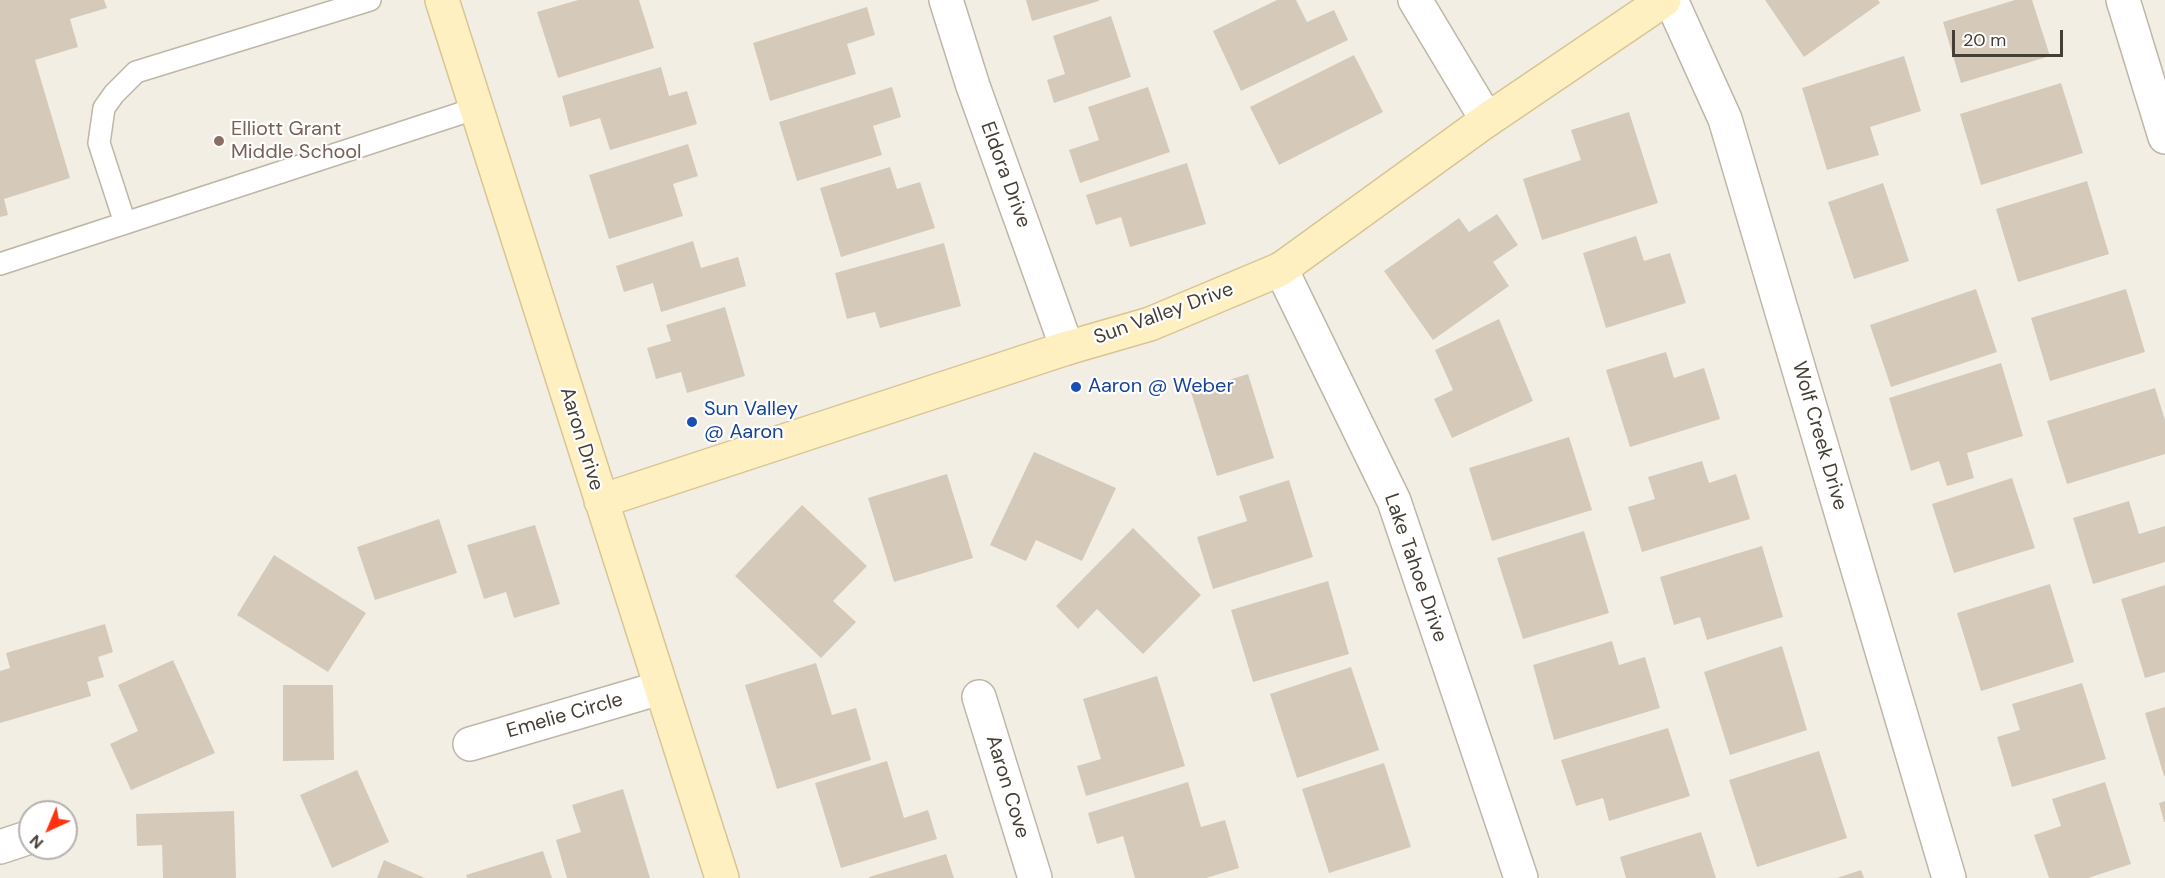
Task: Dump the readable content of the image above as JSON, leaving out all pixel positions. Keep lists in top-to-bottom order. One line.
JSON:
{"streets":{"street":["Eldora Drive","Sun Valley Drive","Wolf Creek Drive","Aaron Drive","Lake Tahoe Drive","Emelie Circle","Aaron Cove"]},"crossings":[["Eldora Drive","Sun Valley Drive"],["Sun Valley Drive","Aaron Drive"],["Sun Valley Drive","Lake Tahoe Drive"],["Aaron Drive","Emelie Circle"]],"places":["Elliott Grant Middle School","Aaron @ Weber","Sun Valley @ Aaron"],"scale_bar":"20 m","north":"bottom left"}
